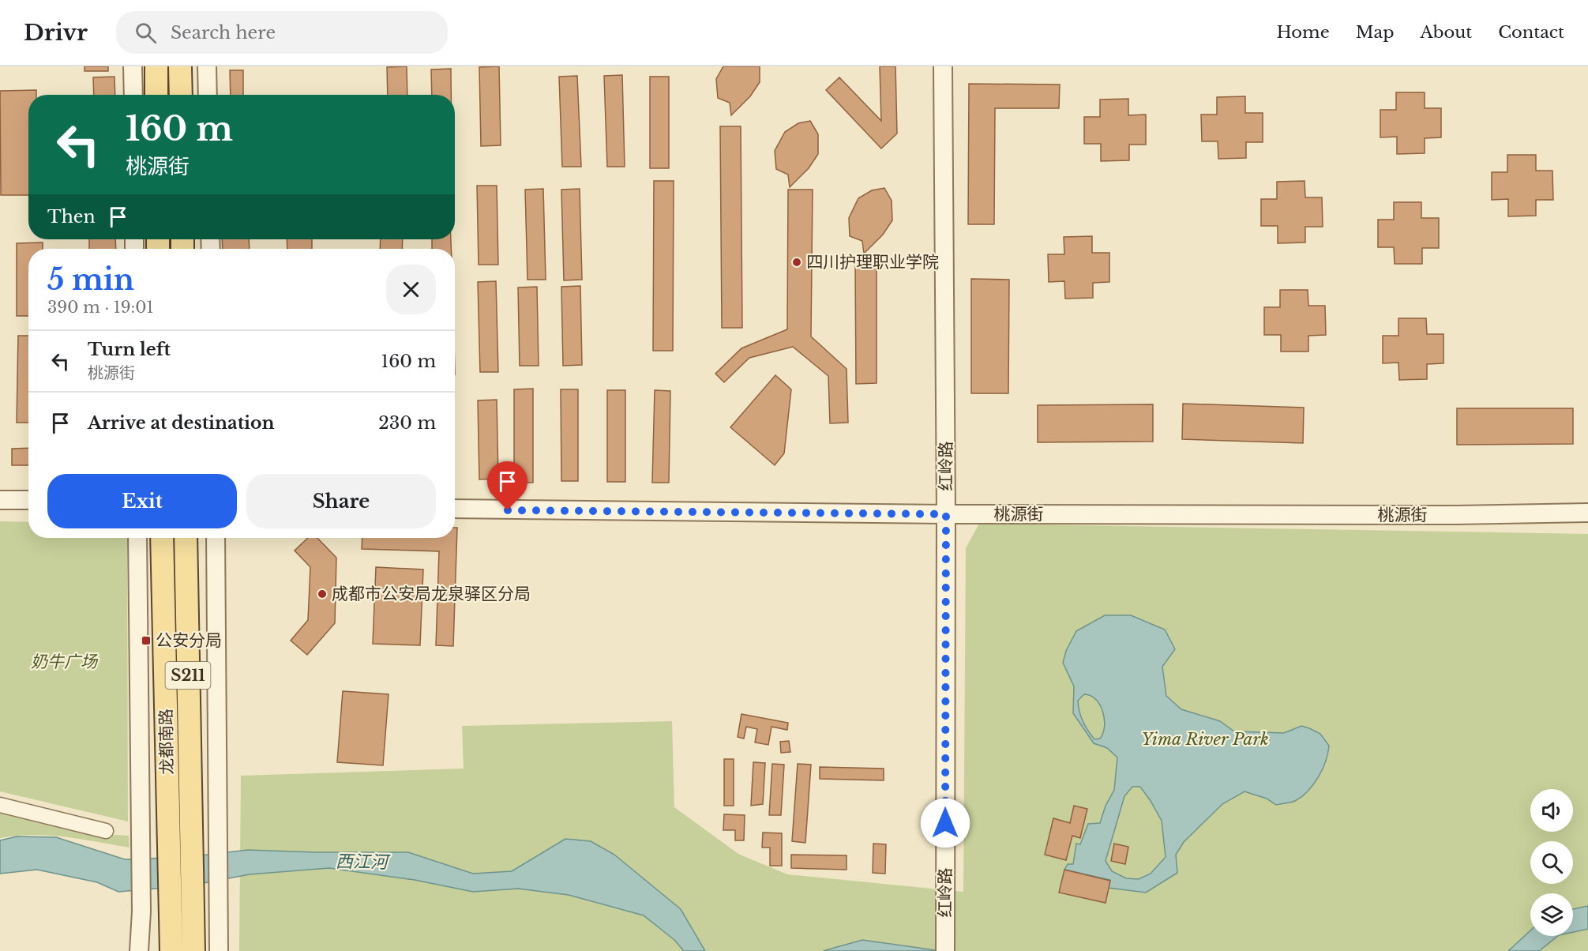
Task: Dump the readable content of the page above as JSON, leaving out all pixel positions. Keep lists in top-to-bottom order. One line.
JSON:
{"streets":{"main road":["S211","龙都南路"],"street":["红岭路","桃源街"]},"crossings":[["红岭路","桃源街"]],"water":["西江河"],"parks":["奶牛广场","Yima River Park"],"places":{"other":["四川护理职业学院","成都市公安局龙泉驿区分局"],"transit":["公安分局"]},"page":{"header":"Drivr","search":"Search here","nav":["Home","Map","About","Contact"],"turn":["160 m","桃源街"],"then":"Then","heading":["5 min","390 m · 19:01"],"list":[{"name":"Turn left","note":"桃源街","value":"160 m"},{"name":"Arrive at destination","value":"230 m"}],"buttons":["Exit","Share"]}}
